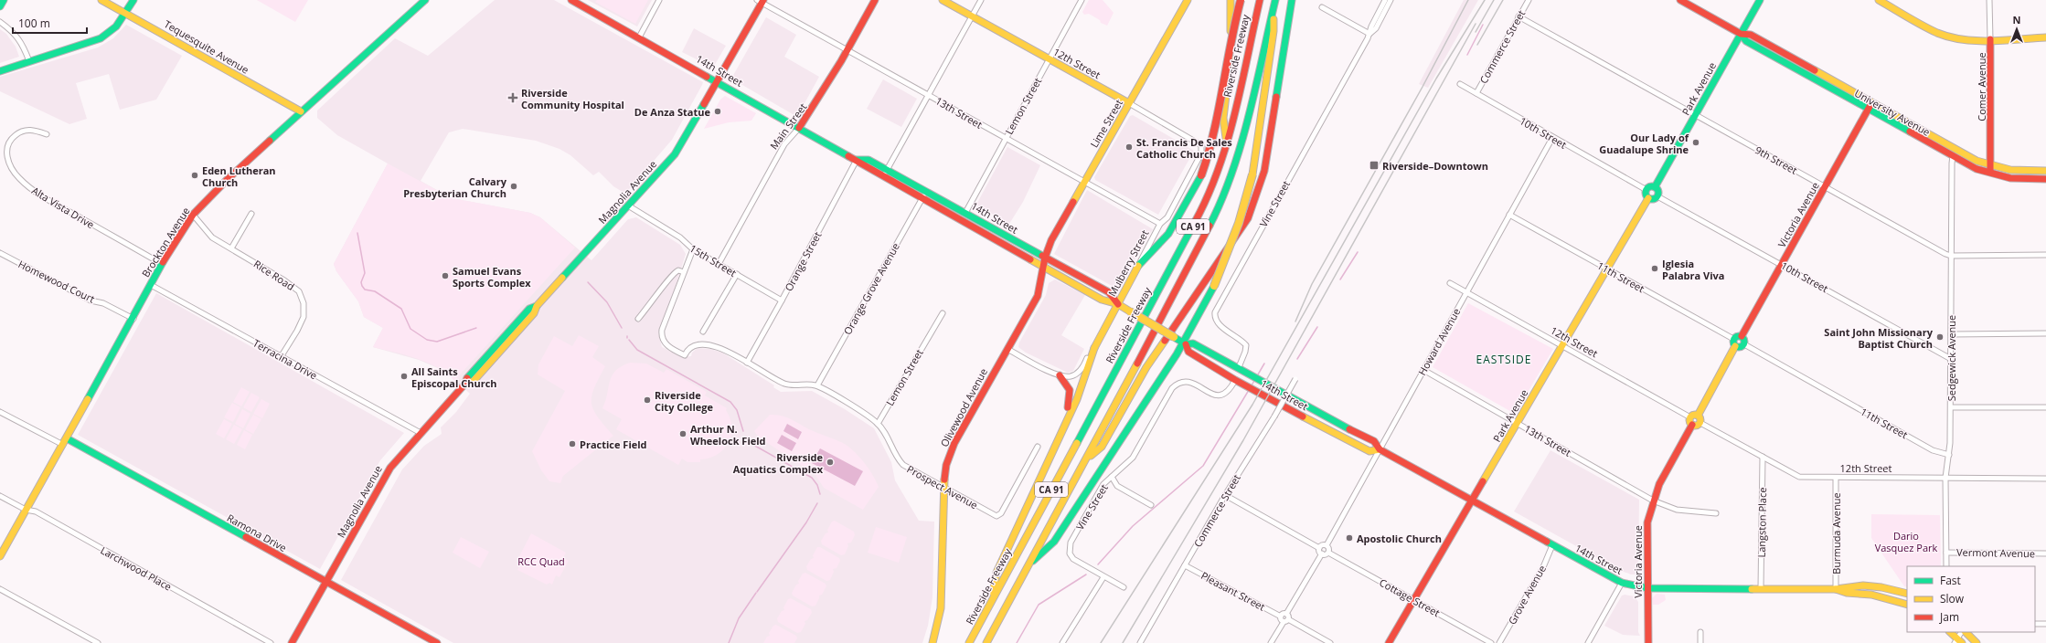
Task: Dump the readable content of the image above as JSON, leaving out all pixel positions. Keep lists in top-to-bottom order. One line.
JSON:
{"streets":{"main road":["Tequesquite Avenue","Riverside Freeway","12th Street","14th Street","Comer Avenue","Park Avenue","University Avenue","Lime Street","Main Street","Magnolia Avenue","Victoria Avenue","CA 91","Brockton Avenue","Mulberry Street","Olivewood Avenue","Ramona Drive"],"street":["Commerce Street","Lemon Street","13th Street","10th Street","9th Street","Vine Street","Alta Vista Drive","15th Street","Orange Street","Rice Road","11th Street","Homewood Court","Orange Grove Avenue","Howard Avenue","Sedgewick Avenue","Terracina Drive","Prospect Avenue","Langston Place","Burmuda Avenue","Vermont Avenue","Larchwood Place","Pleasant Street","Grove Avenue","Cottage Street"]},"crossings":[["Tequesquite Avenue","Brockton Avenue"],["Commerce Street","10th Street"],["Commerce Street","9th Street"],["Commerce Street","Pleasant Street"],["12th Street","Park Avenue"],["12th Street","Lemon Street"],["12th Street","Lime Street"],["12th Street","Victoria Avenue"],["12th Street","Mulberry Street"],["12th Street","Howard Avenue"],["12th Street","Sedgewick Avenue"],["12th Street","Langston Place"],["12th Street","Burmuda Avenue"],["14th Street","Park Avenue"],["14th Street","Lemon Street"],["14th Street","Lime Street"],["14th Street","Main Street"],["14th Street","Magnolia Avenue"],["14th Street","Vine Street"],["14th Street","Victoria Avenue"],["14th Street","Orange Street"],["14th Street","Mulberry Street"],["14th Street","Orange Grove Avenue"],["14th Street","Howard Avenue"],["14th Street","Olivewood Avenue"],["14th Street","Langston Place"],["14th Street","Burmuda Avenue"],["14th Street","Grove Avenue"],["Comer Avenue","University Avenue"],["Park Avenue","13th Street"],["Park Avenue","University Avenue"],["Park Avenue","10th Street"],["Park Avenue","9th Street"],["Park Avenue","11th Street"],["Park Avenue","Cottage Street"],["Lemon Street","13th Street"],["Lemon Street","Prospect Avenue"],["13th Street","Lime Street"],["13th Street","Main Street"],["13th Street","Magnolia Avenue"],["13th Street","Victoria Avenue"],["13th Street","Mulberry Street"],["13th Street","Howard Avenue"],["University Avenue","Victoria Avenue"],["University Avenue","Sedgewick Avenue"],["Lime Street","Olivewood Avenue"],["Main Street","15th Street"],["10th Street","Victoria Avenue"],["10th Street","Howard Avenue"],["10th Street","Sedgewick Avenue"],["9th Street","Victoria Avenue"],["9th Street","Sedgewick Avenue"],["Magnolia Avenue","15th Street"],["Magnolia Avenue","Terracina Drive"],["Magnolia Avenue","Ramona Drive"],["Alta Vista Drive","Brockton Avenue"],["Victoria Avenue","11th Street"],["Brockton Avenue","Rice Road"],["Brockton Avenue","Homewood Court"],["Brockton Avenue","Terracina Drive"],["Brockton Avenue","Ramona Drive"],["Brockton Avenue","Larchwood Place"],["15th Street","Orange Street"],["Rice Road","Terracina Drive"],["11th Street","Howard Avenue"],["11th Street","Sedgewick Avenue"],["Orange Grove Avenue","Prospect Avenue"],["Howard Avenue","Cottage Street"],["Sedgewick Avenue","Vermont Avenue"],["Olivewood Avenue","Prospect Avenue"]],"districts":["EASTSIDE"],"parks":["Dario Vasquez Park","RCC Quad"],"places":{"health":["Riverside Community Hospital"],"other":["De Anza Statue","Our Lady of Guadalupe Shrine","St. Francis De Sales Catholic Church","Eden Lutheran Church","Calvary Presbyterian Church","Iglesia Palabra Viva","Samuel Evans Sports Complex","Saint John Missionary Baptist Church","All Saints Episcopal Church","Riverside City College","Arthur N. Wheelock Field","Practice Field","Riverside Aquatics Complex","Apostolic Church"],"transit":["Riverside–Downtown"]},"legend":["Fast","Slow","Jam"],"scale_bar":"100 m","north":"top"}
